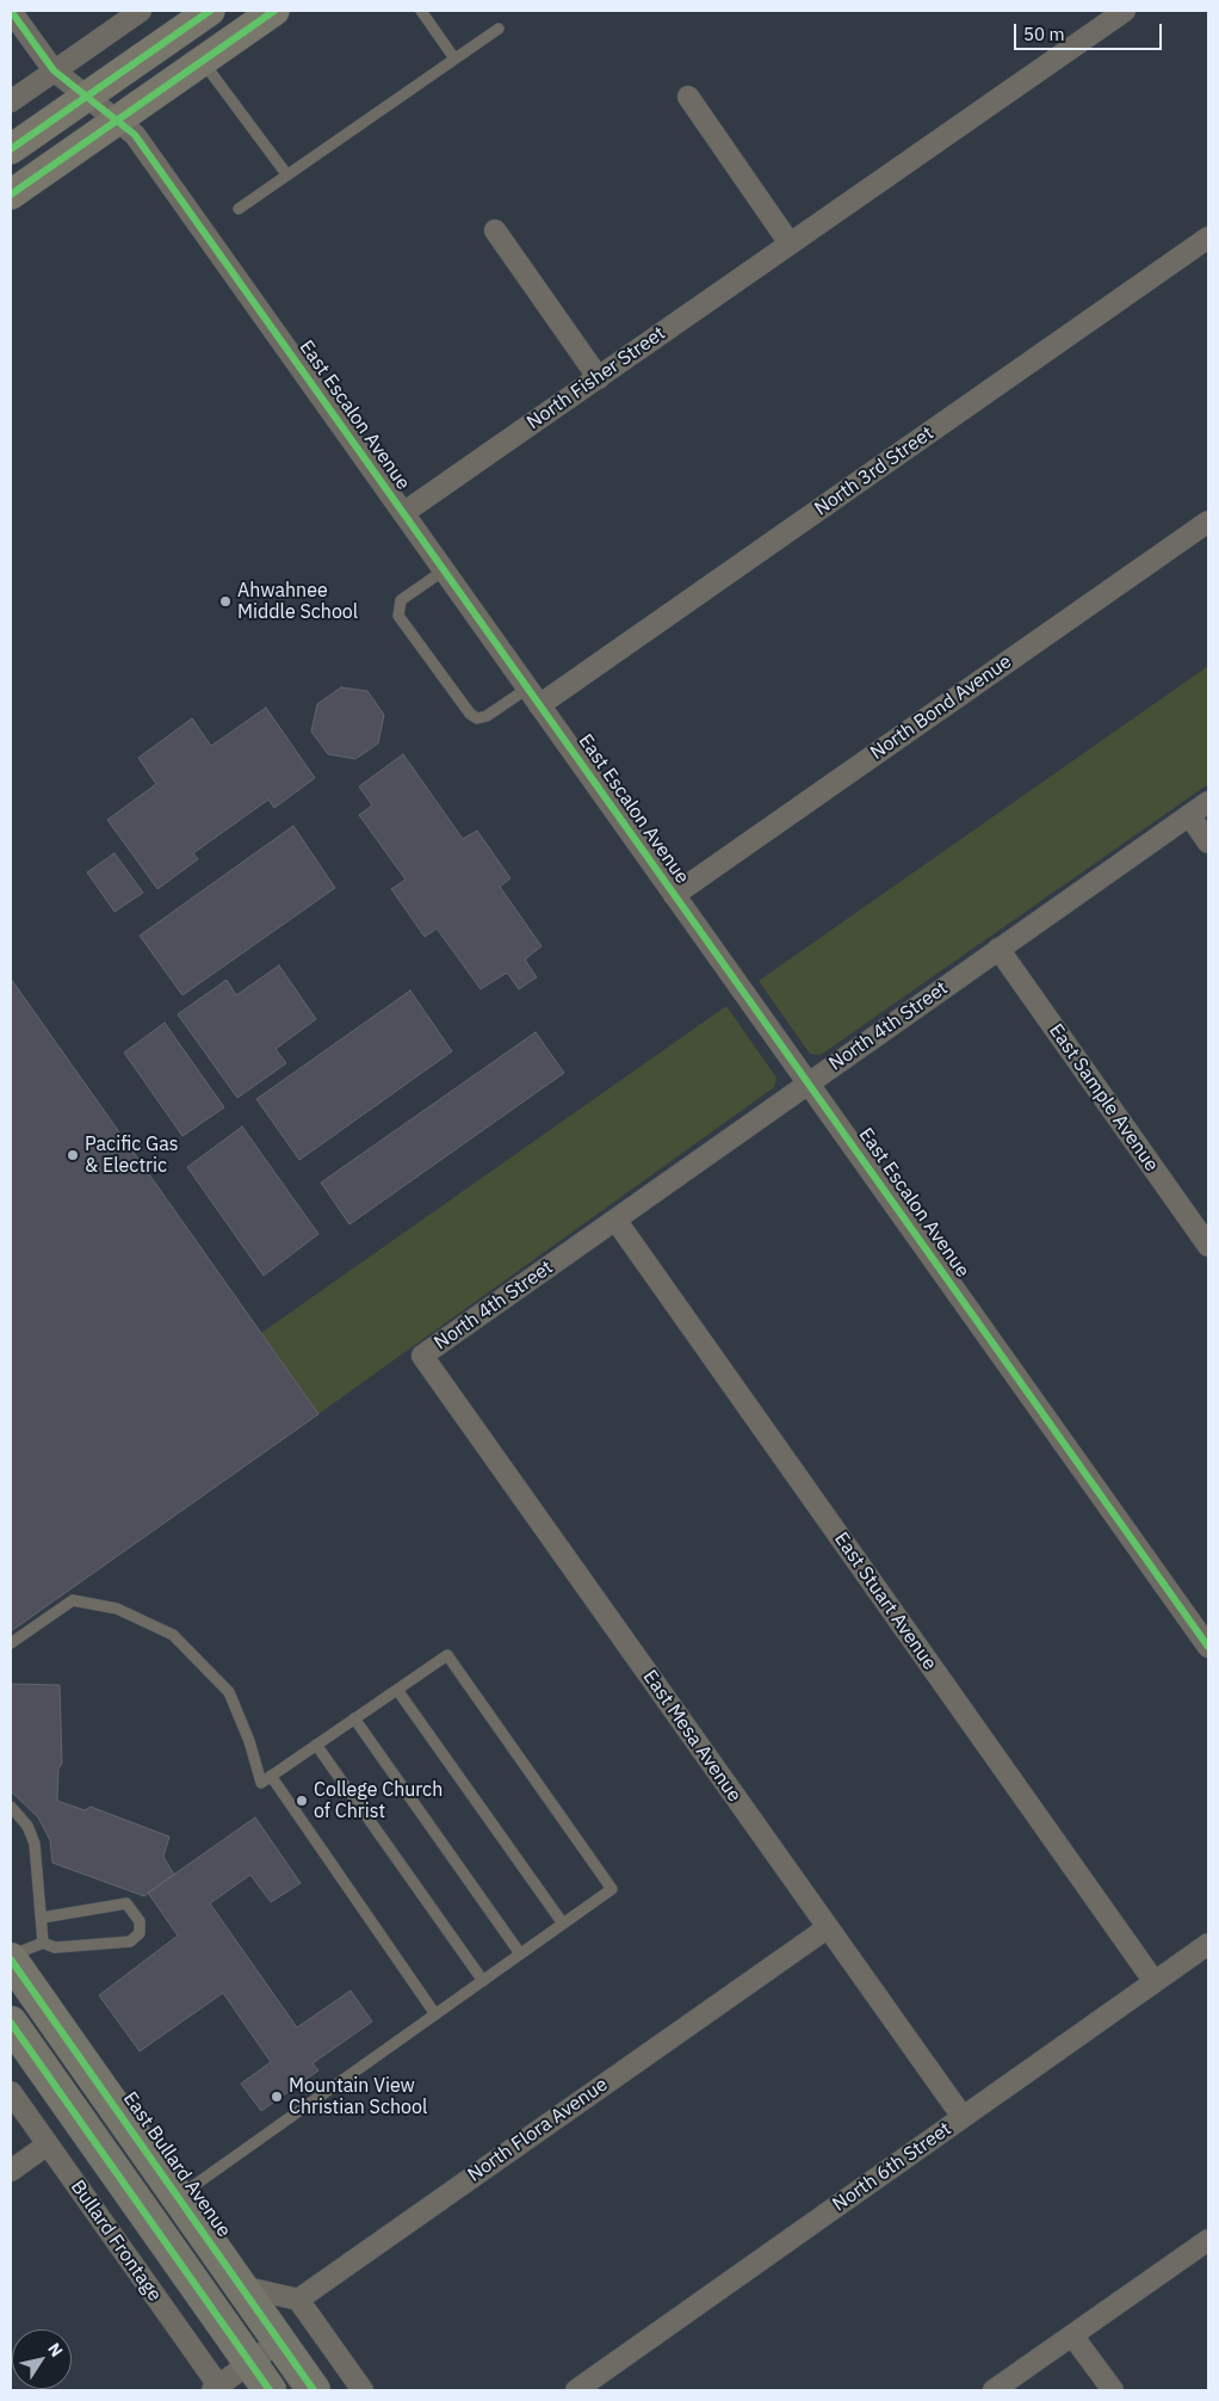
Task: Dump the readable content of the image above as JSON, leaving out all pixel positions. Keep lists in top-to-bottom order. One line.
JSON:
{"streets":{"main road":["East Bullard Avenue"],"street":["North Fisher Street","East Escalon Avenue","North 3rd Street","North Bond Avenue","North 4th Street","East Sample Avenue","East Stuart Avenue","East Mesa Avenue","North Flora Avenue","North 6th Street","Bullard Frontage"]},"crossings":[["North Fisher Street","East Escalon Avenue"],["East Escalon Avenue","North 3rd Street"],["East Escalon Avenue","North Bond Avenue"],["East Escalon Avenue","North 4th Street"],["North 4th Street","East Sample Avenue"],["North 4th Street","East Stuart Avenue"],["North 4th Street","East Mesa Avenue"],["East Stuart Avenue","North 6th Street"],["East Mesa Avenue","North Flora Avenue"],["East Mesa Avenue","North 6th Street"]],"places":["Ahwahnee Middle School","Pacific Gas & Electric","College Church of Christ","Mountain View Christian School"],"scale_bar":"50 m","north":"top right"}
